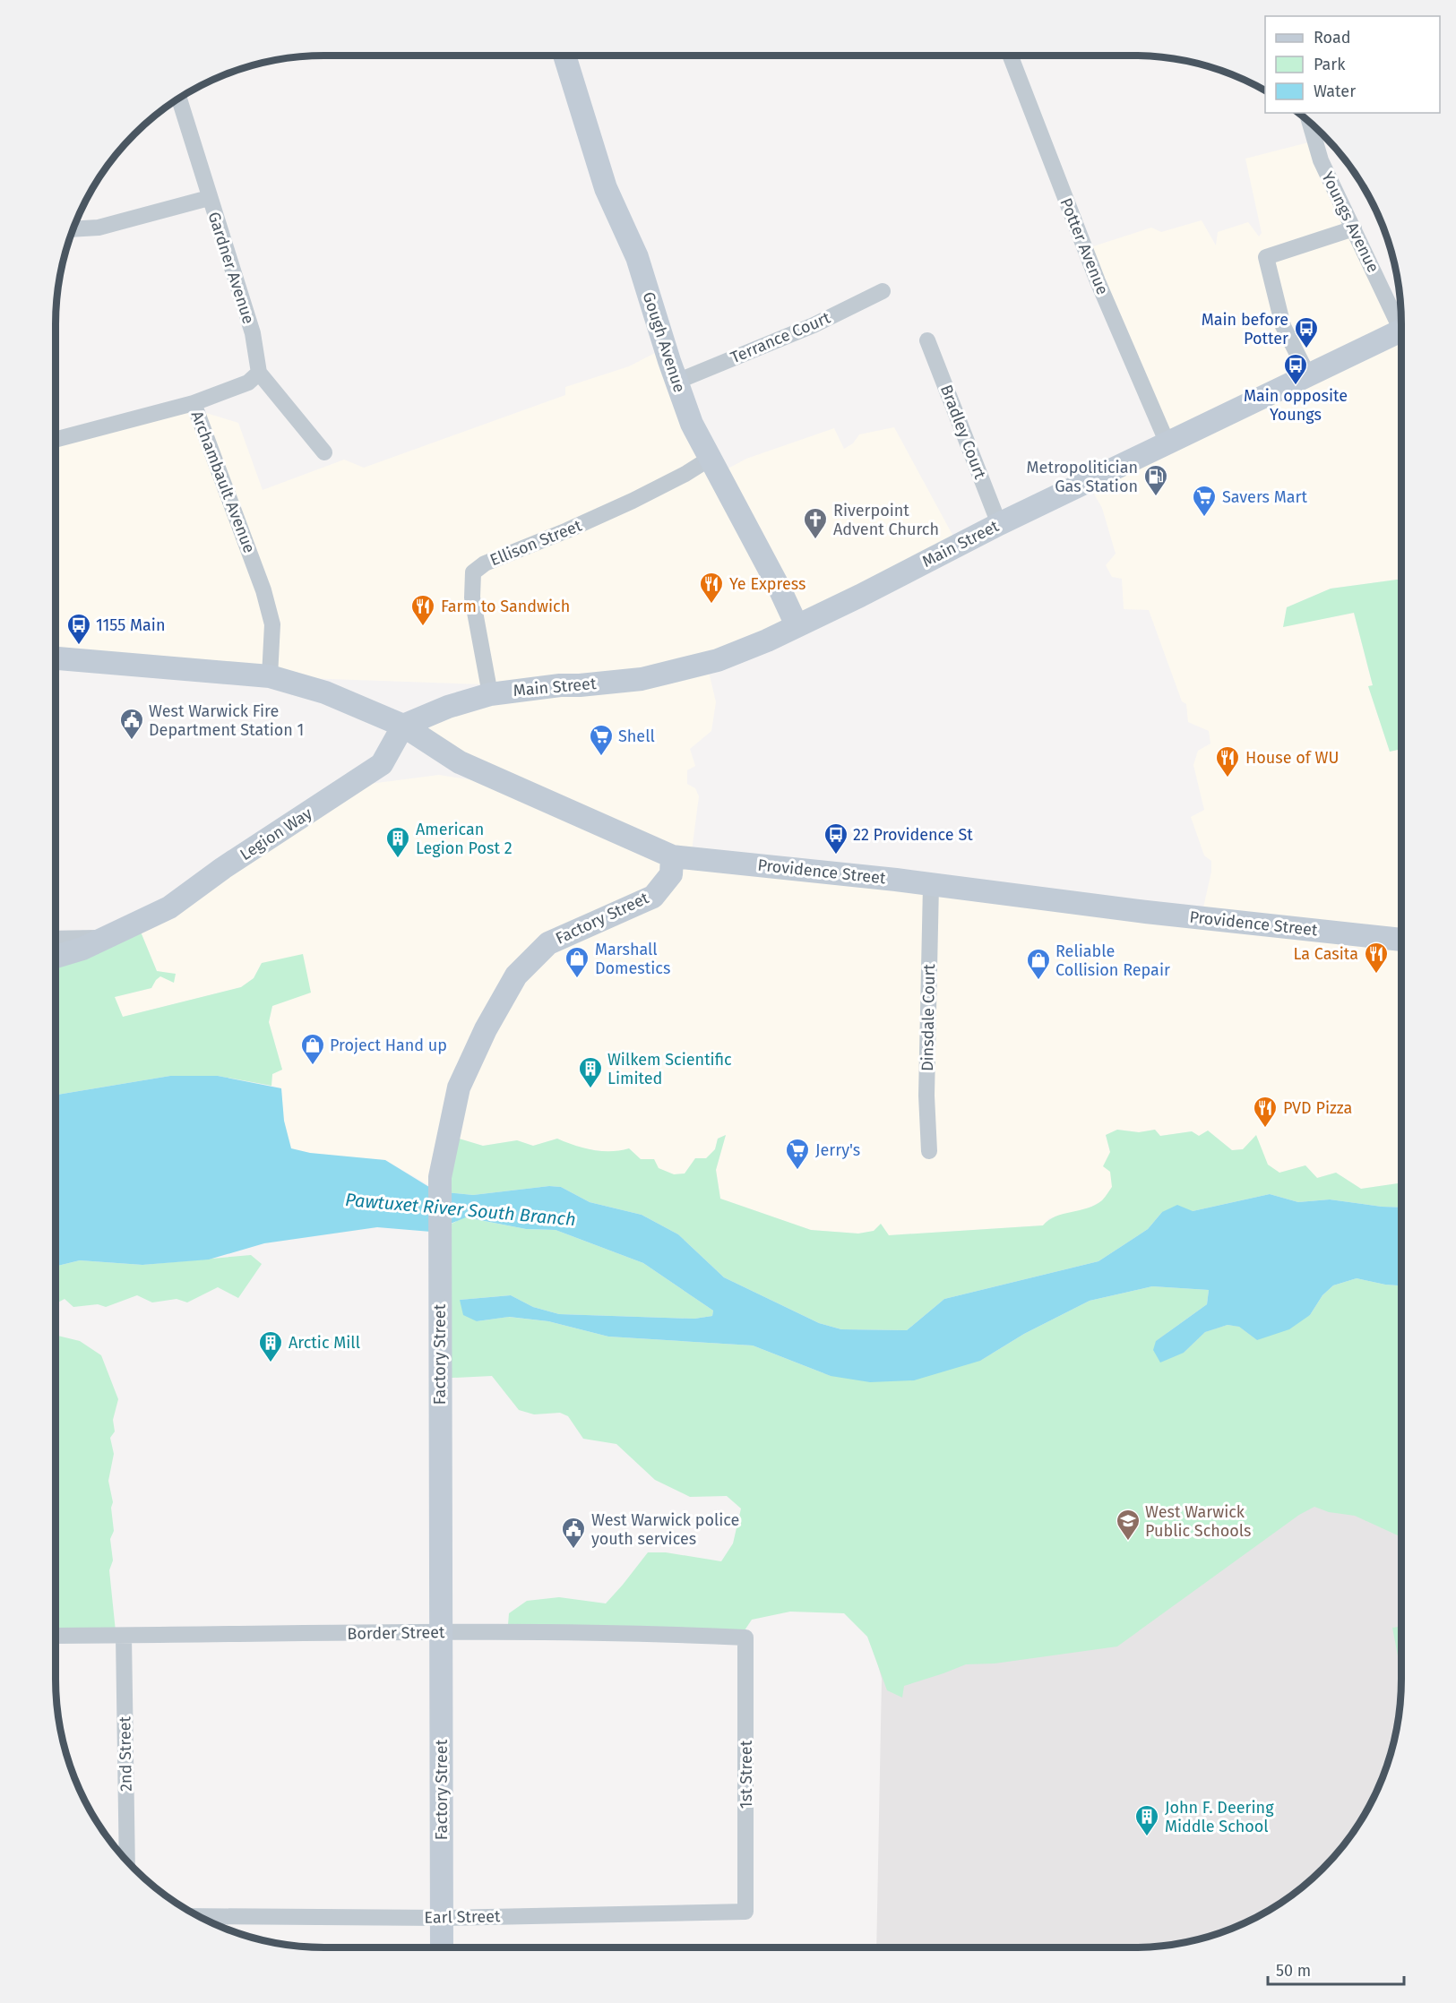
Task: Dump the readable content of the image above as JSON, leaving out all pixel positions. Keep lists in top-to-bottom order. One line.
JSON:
{"streets":{"main road":["Gough Avenue","Main Street","Legion Way","Providence Street","Factory Street"],"street":["Youngs Avenue","Potter Avenue","Gardner Avenue","Terrance Court","Bradley Court","Archambault Avenue","Ellison Street","Dinsdale Court","Border Street","2nd Street","1st Street","Earl Street"]},"crossings":[["Potter Avenue","Main Street"],["Terrance Court","Gough Avenue"],["Gough Avenue","Ellison Street"],["Gough Avenue","Main Street"],["Bradley Court","Main Street"],["Archambault Avenue","Providence Street"],["Ellison Street","Main Street"],["Legion Way","Providence Street"],["Providence Street","Factory Street"],["Providence Street","Dinsdale Court"],["Factory Street","Border Street"],["Factory Street","Earl Street"],["Border Street","2nd Street"],["Border Street","1st Street"],["1st Street","Earl Street"]],"water":["Pawtuxet River South Branch"],"places":{"bus stop":["Main before Potter","Main opposite Youngs","1155 Main","22 Providence St"],"fuel station":["Metropolitician Gas Station"],"supermarket":["Savers Mart","Shell","Jerry's"],"church":["Riverpoint Advent Church"],"restaurant":["Ye Express","Farm to Sandwich","House of WU","La Casita","PVD Pizza"],"public building":["West Warwick Fire Department Station 1","West Warwick police youth services"],"building":["American Legion Post 2","Wilkem Scientific Limited","Arctic Mill","John F. Deering Middle School"],"shop":["Marshall Domestics","Reliable Collision Repair","Project Hand up"],"school or university":["West Warwick Public Schools"]},"legend":["Road","Park","Water"],"scale_bar":"50 m"}
